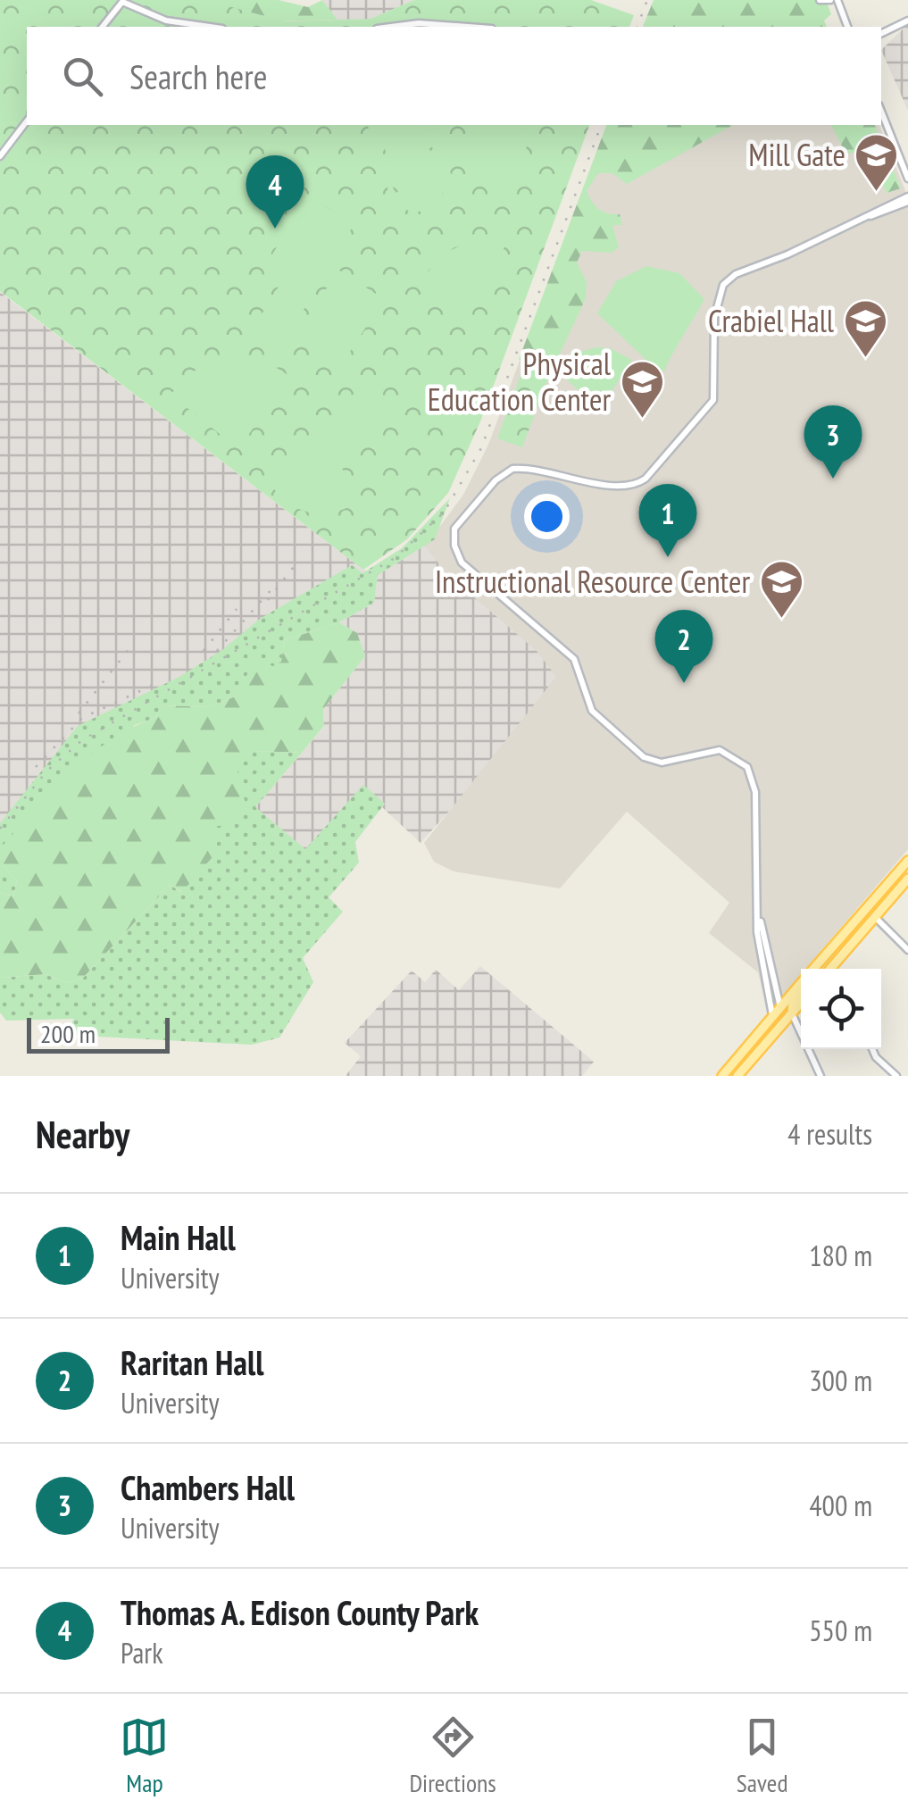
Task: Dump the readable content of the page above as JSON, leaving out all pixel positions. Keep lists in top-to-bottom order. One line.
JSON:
{"places":{"school or university":["Mill Gate","Crabiel Hall","Physical Education Center","Instructional Resource Center"]},"scale_bar":"200 m","page":{"search":"Search here","pins":["4","3","1","2"],"scale":"200 m","heading":["Nearby","4 results"],"list":[{"mark":"1","name":"Main Hall","note":"University","value":"180 m"},{"mark":"2","name":"Raritan Hall","note":"University","value":"300 m"},{"mark":"3","name":"Chambers Hall","note":"University","value":"400 m"},{"mark":"4","name":"Thomas A. Edison County Park","note":"Park","value":"550 m"}],"nav":["Map","Directions","Saved"]}}
